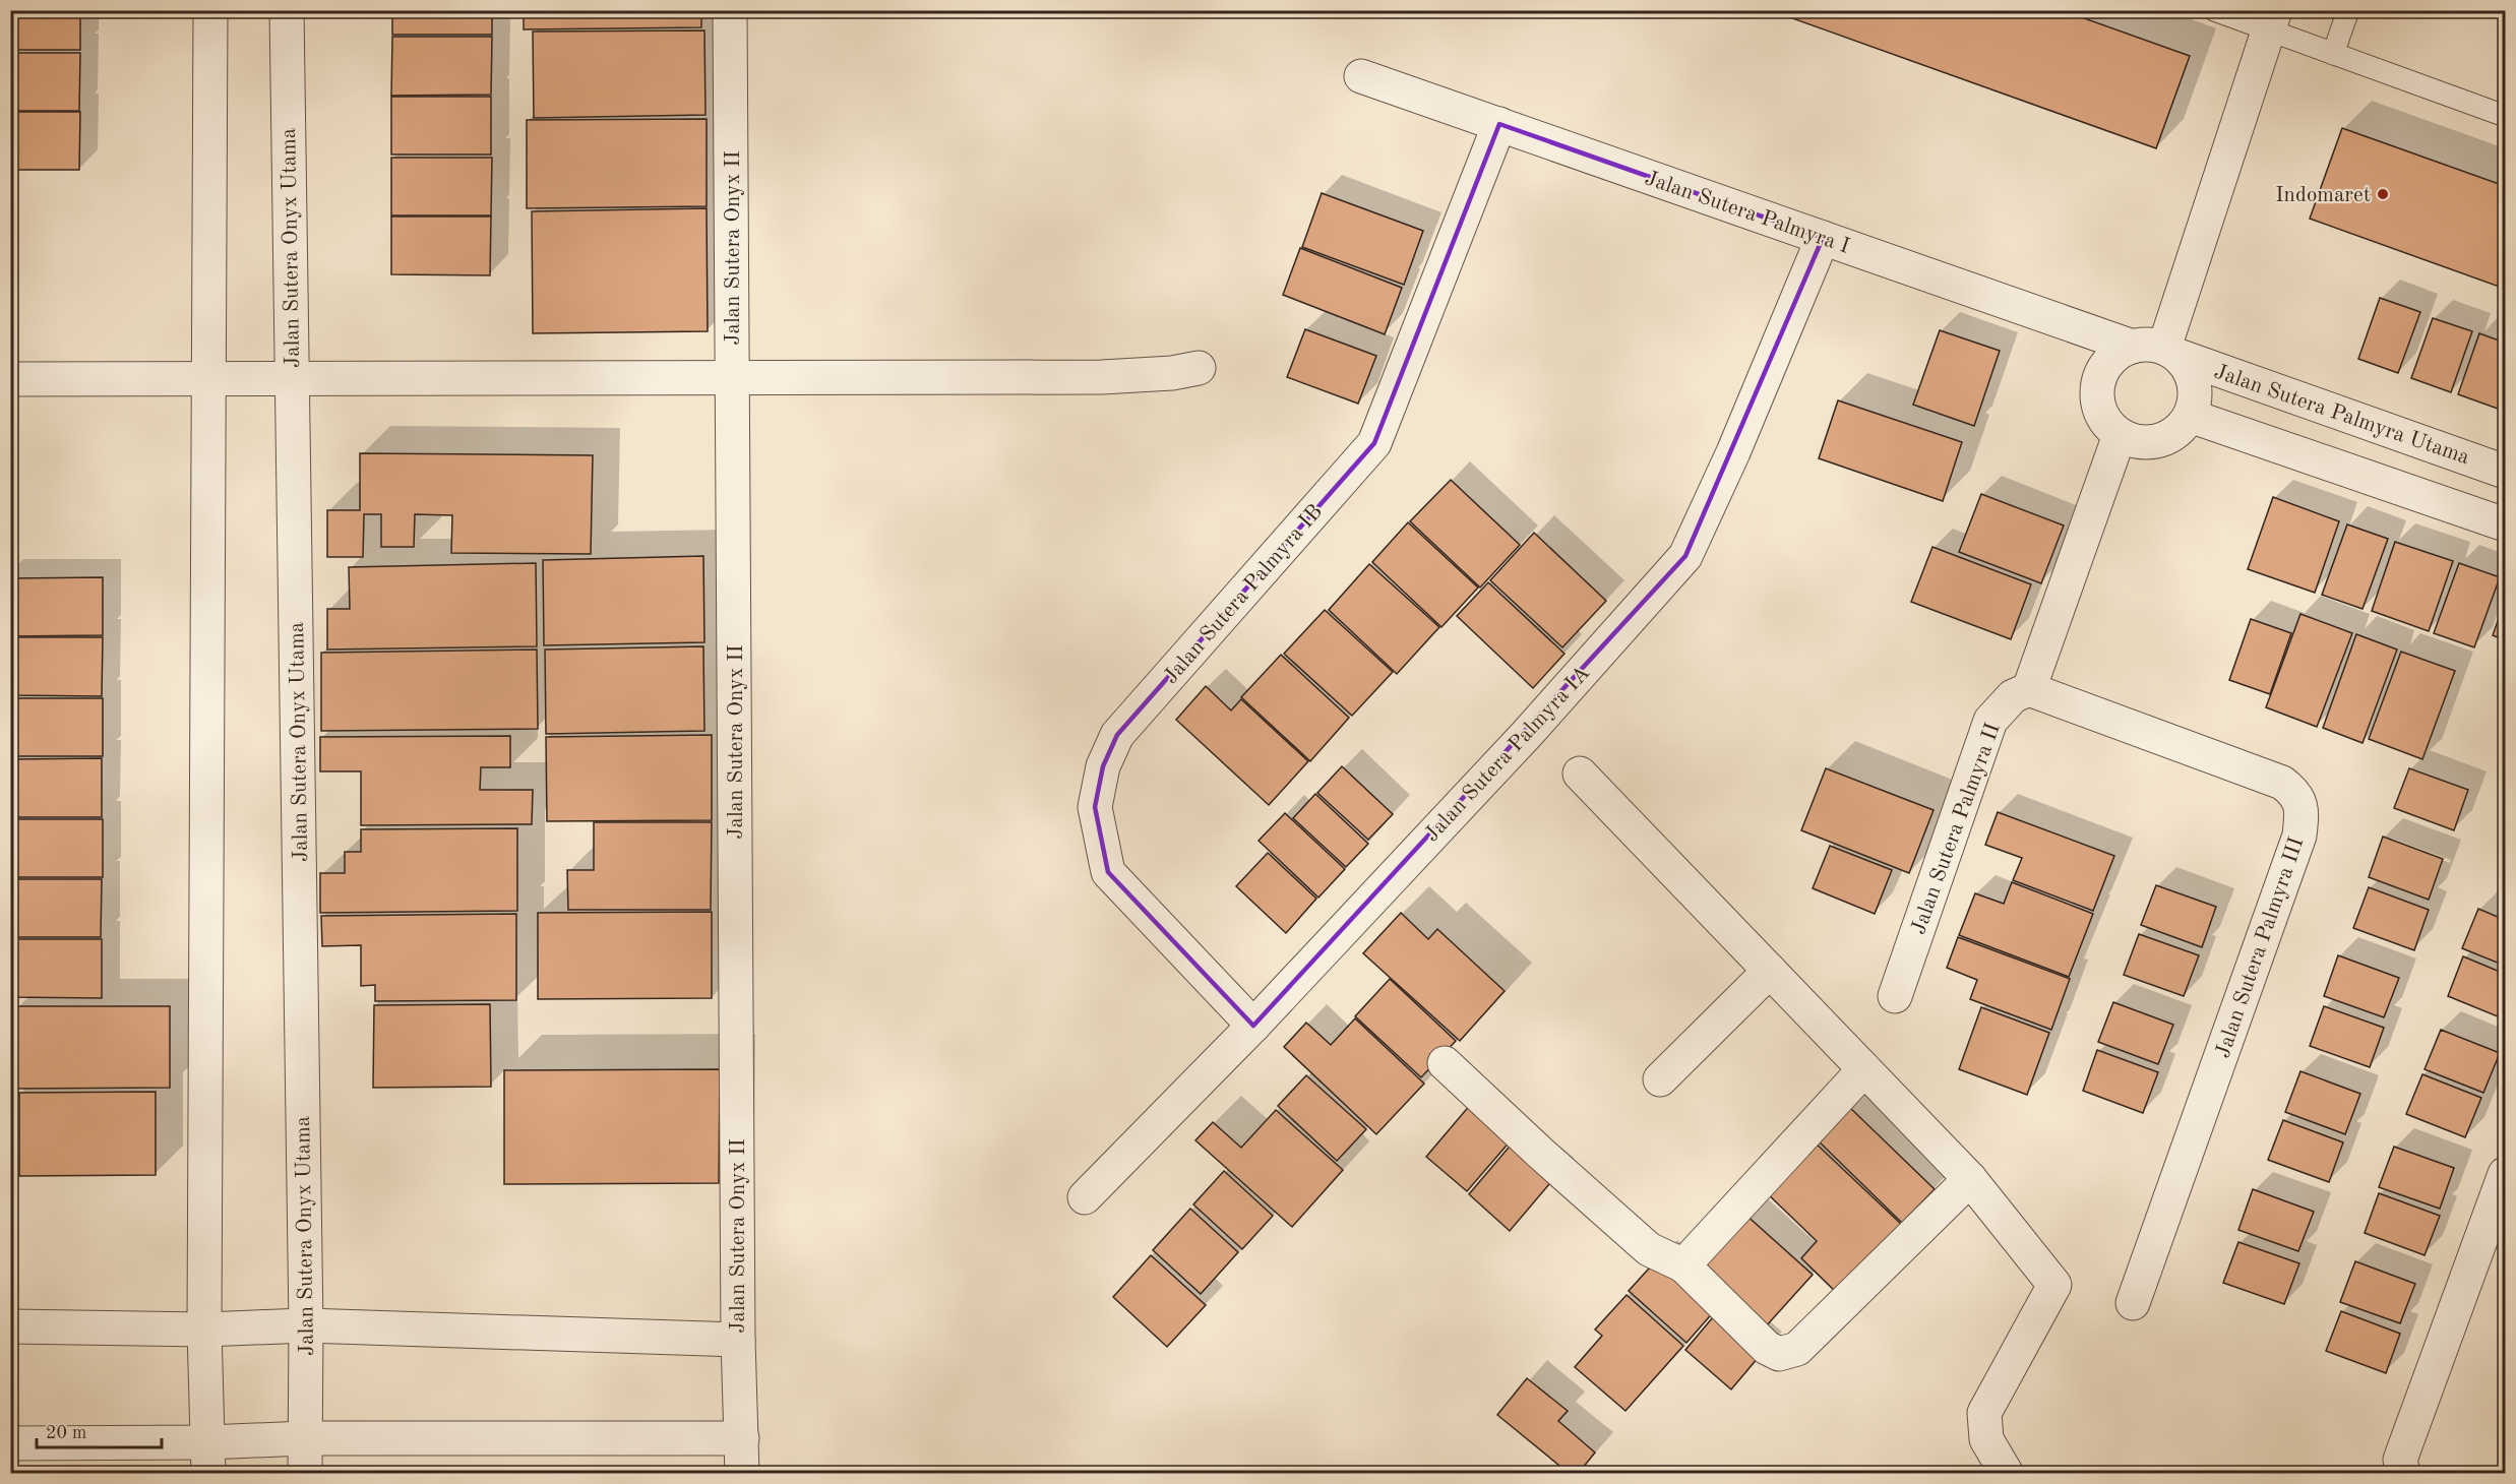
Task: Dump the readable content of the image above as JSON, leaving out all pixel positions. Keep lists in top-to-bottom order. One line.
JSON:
{"streets":{"street":["Jalan Sutera Palmyra I","Jalan Sutera Onyx Utama","Jalan Sutera Onyx II","Jalan Sutera Palmyra Utama","Jalan Sutera Palmyra IB","Jalan Sutera Palmyra IA","Jalan Sutera Palmyra II","Jalan Sutera Palmyra III"]},"crossings":[["Jalan Sutera Palmyra I","Jalan Sutera Palmyra Utama"],["Jalan Sutera Palmyra I","Jalan Sutera Palmyra IB"],["Jalan Sutera Palmyra I","Jalan Sutera Palmyra IA"],["Jalan Sutera Palmyra IB","Jalan Sutera Palmyra IA"],["Jalan Sutera Palmyra II","Jalan Sutera Palmyra III"]],"places":["Indomaret"],"scale_bar":"20 m"}
